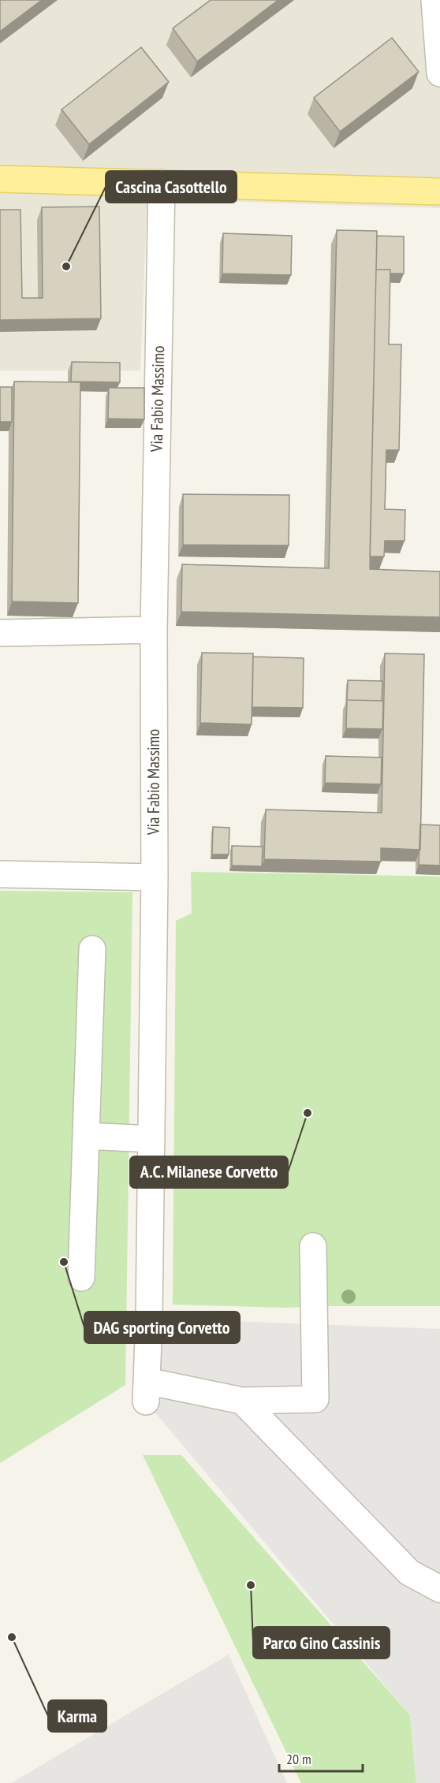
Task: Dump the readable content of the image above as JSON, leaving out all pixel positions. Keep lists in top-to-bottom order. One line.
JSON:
{"streets":{"street":["Via Fabio Massimo"]},"places":["Cascina Casottello","A.C. Milanese Corvetto","DAG sporting Corvetto","Parco Gino Cassinis","Karma"],"scale_bar":"20 m"}
